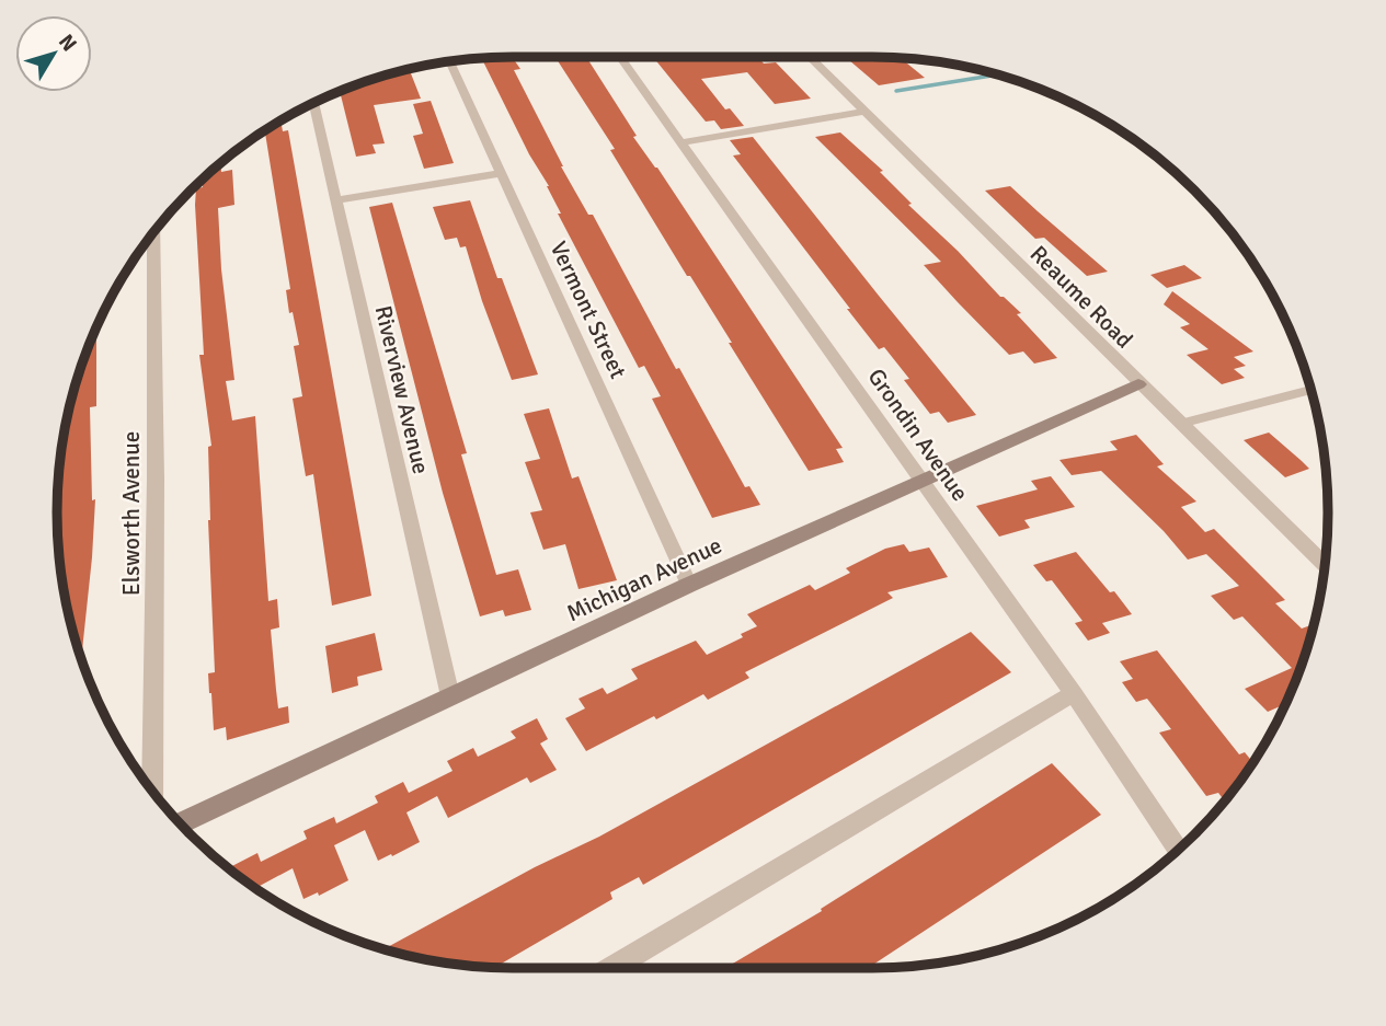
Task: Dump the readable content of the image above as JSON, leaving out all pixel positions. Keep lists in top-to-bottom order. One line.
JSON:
{"streets":{"street":["Reaume Road","Vermont Street","Riverview Avenue","Grondin Avenue","Elsworth Avenue","Michigan Avenue"]},"crossings":[["Reaume Road","Michigan Avenue"],["Vermont Street","Michigan Avenue"],["Riverview Avenue","Michigan Avenue"],["Grondin Avenue","Michigan Avenue"]],"north":"top right"}
